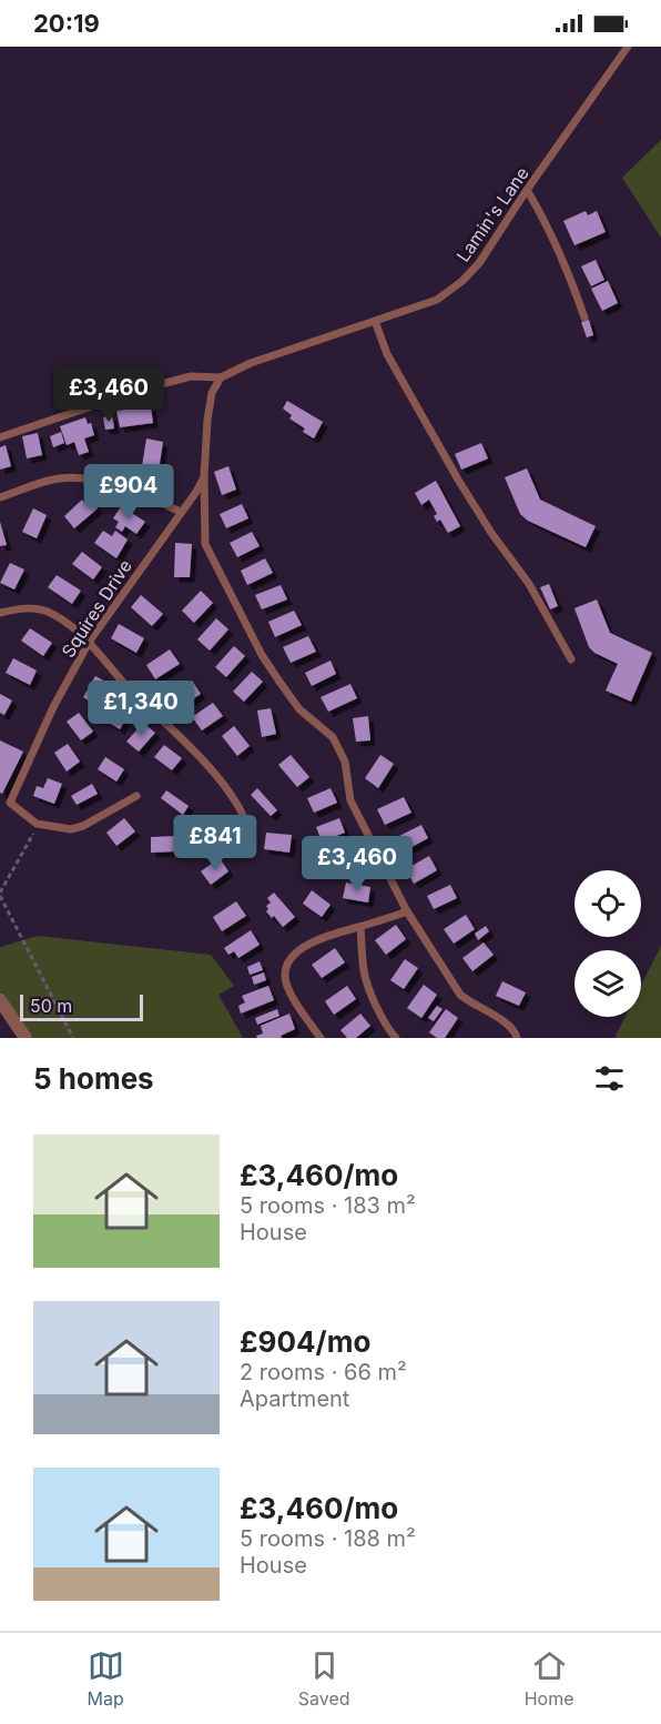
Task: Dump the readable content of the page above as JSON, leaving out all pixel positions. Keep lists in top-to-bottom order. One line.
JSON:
{"streets":{"lane":["Lamin's Lane","Squires Drive"]},"scale_bar":"50 m","page":{"status":"20:19","price":["£3,460","£904","£1,340","£841","£3,460"],"scale":"50 m","heading":"5 homes","list":[{"name":"£3,460/mo","note":"5 rooms · 183 m² · House"},{"name":"£904/mo","note":"2 rooms · 66 m² · Apartment"},{"name":"£3,460/mo","note":"5 rooms · 188 m² · House"}],"tabs":["Map","Saved","Home"]}}
